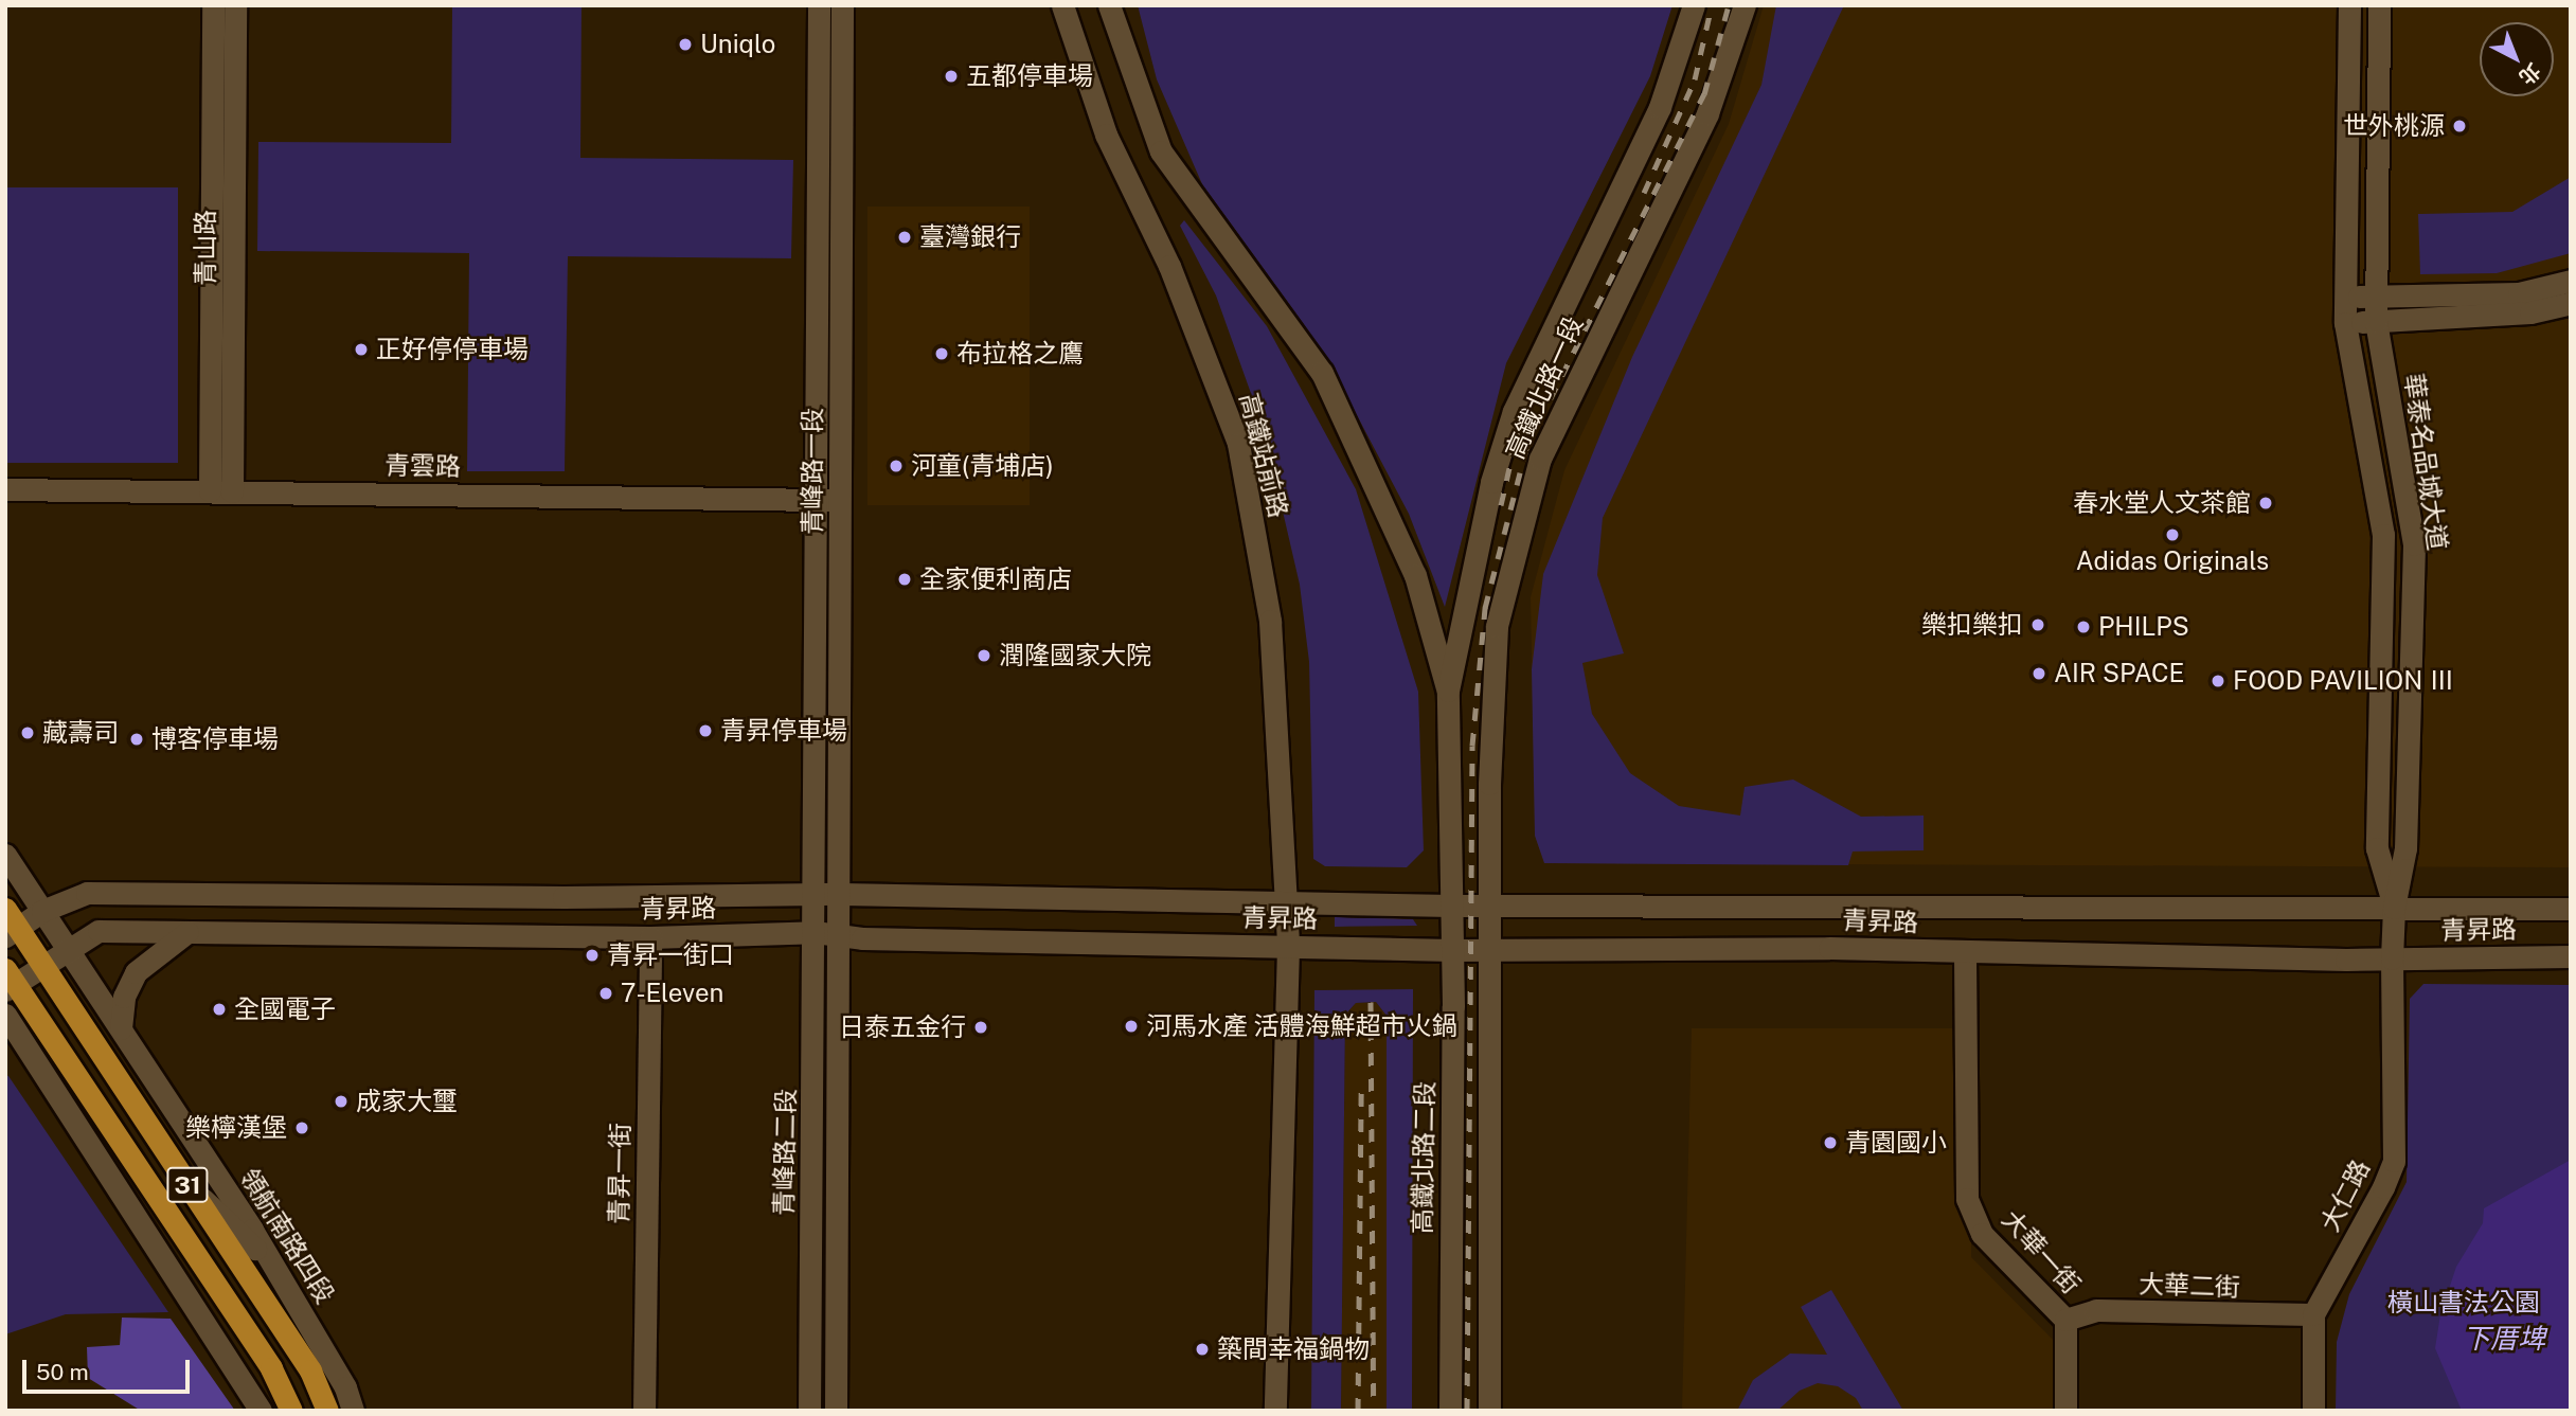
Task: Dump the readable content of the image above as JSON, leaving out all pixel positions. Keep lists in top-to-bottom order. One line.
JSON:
{"streets":{"main road":["31","領航南路四段"],"street":["青山路","高鐵北路一段","高鐵站前路","華泰名品城大道","青雲路","青峰路一段","青昇路","青峰路二段","高鐵北路二段","青昇一街","大仁路","大華一街","大華二街"]},"crossings":[["青山路","青雲路"],["高鐵北路一段","青昇路"],["高鐵北路一段","高鐵北路二段"],["高鐵站前路","青昇路"],["華泰名品城大道","青昇路"],["華泰名品城大道","大仁路"],["青雲路","青峰路一段"],["青峰路一段","青昇路"],["青峰路一段","青峰路二段"],["青昇路","青峰路二段"],["青昇路","高鐵北路二段"],["青昇路","青昇一街"],["青昇路","31"],["青昇路","大仁路"],["青昇路","領航南路四段"],["青昇路","大華一街"],["31","領航南路四段"],["大仁路","大華二街"],["大華一街","大華二街"]],"water":["下厝埤"],"parks":["橫山書法公園"],"places":["Uniqlo","五都停車場","世外桃源","臺灣銀行","正好停停車場","布拉格之鷹","河童(青埔店)","春水堂人文茶館","Adidas Originals","全家便利商店","樂扣樂扣","PHILPS","潤隆國家大院","AIR SPACE","FOOD PAVILION Ⅲ","青昇停車場","藏壽司","博客停車場","青昇一街口","7-Eleven","全國電子","河馬水產 活體海鮮超市火鍋","日泰五金行","成家大璽","樂檸漢堡","青園國小","築間幸福鍋物"],"scale_bar":"50 m","north":"bottom right"}
